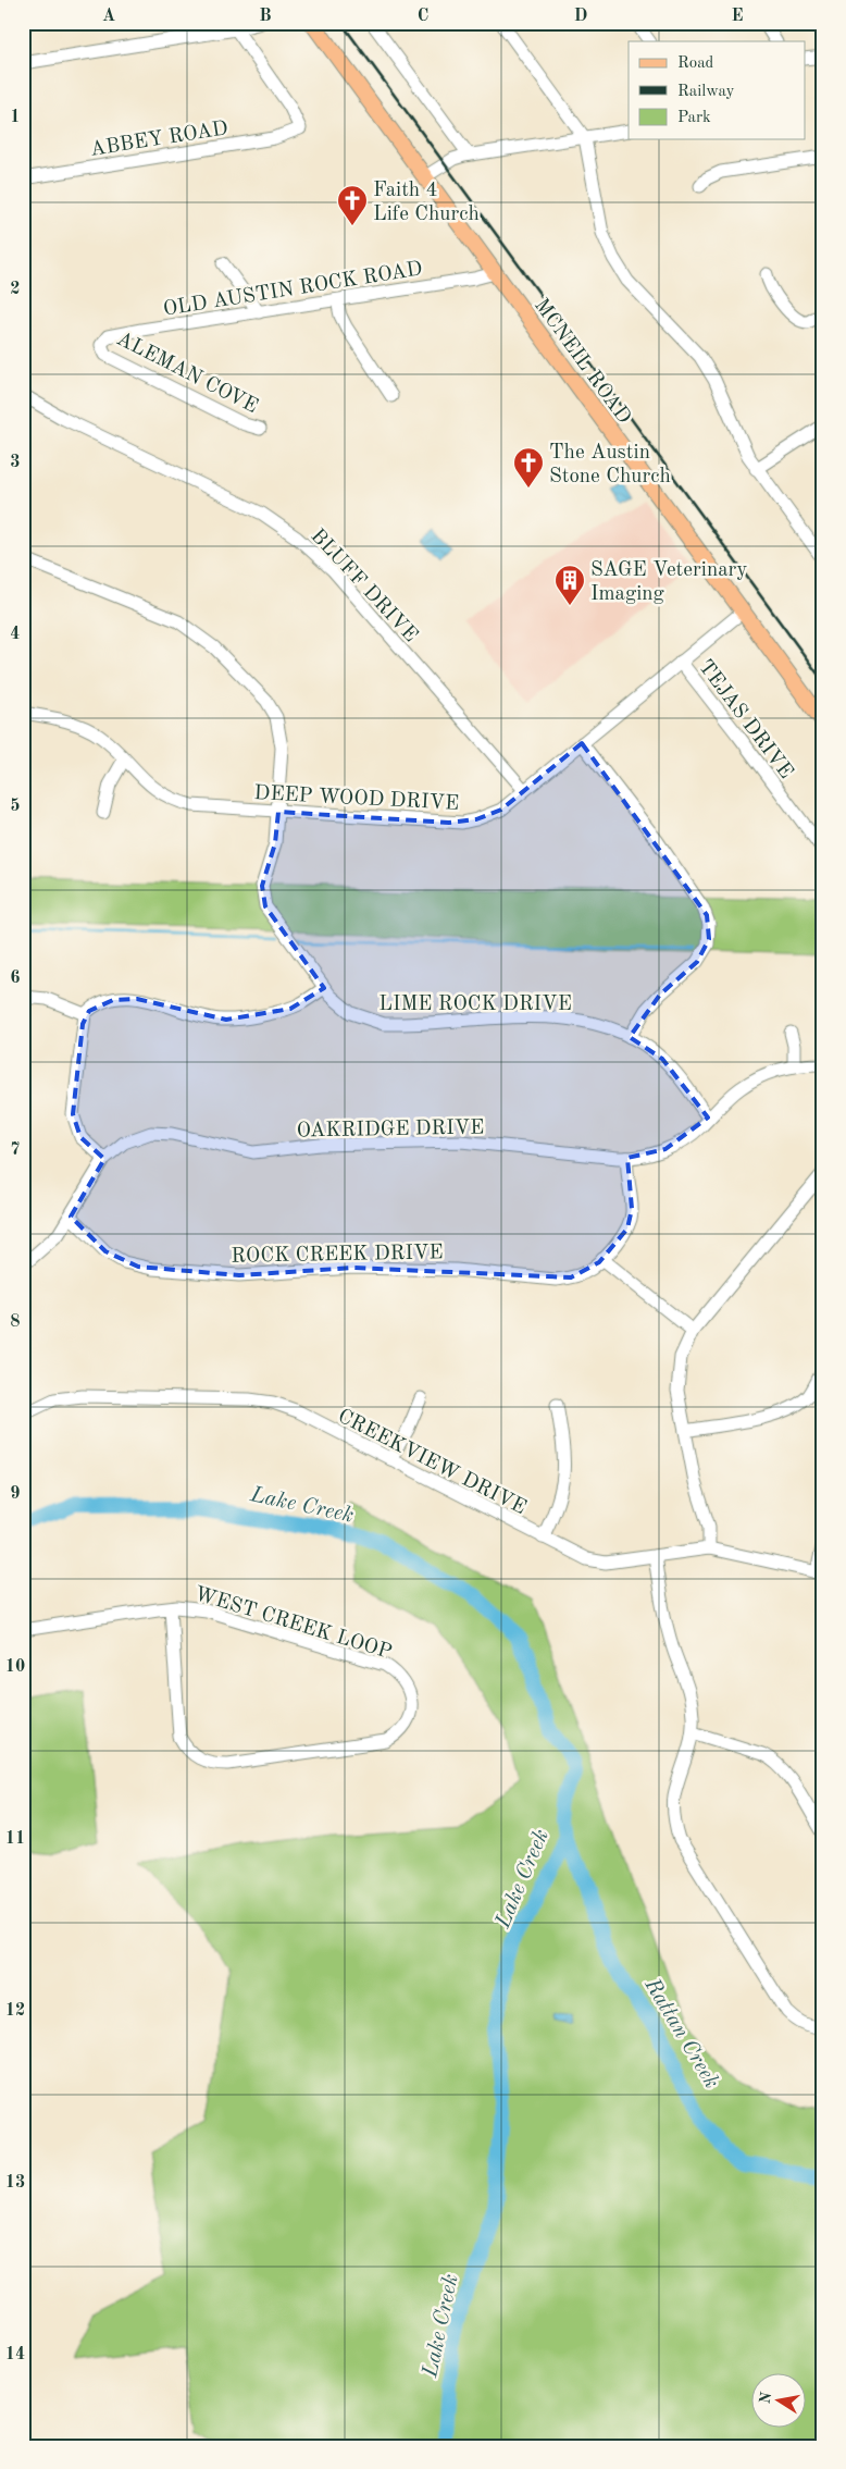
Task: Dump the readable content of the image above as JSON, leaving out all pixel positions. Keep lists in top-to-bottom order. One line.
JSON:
{"streets":{"main road":["MCNEIL ROAD"],"street":["ABBEY ROAD","OLD AUSTIN ROCK ROAD","ALEMAN COVE","BLUFF DRIVE","TEJAS DRIVE","DEEP WOOD DRIVE","LIME ROCK DRIVE","OAKRIDGE DRIVE","ROCK CREEK DRIVE","CREEKVIEW DRIVE","WEST CREEK LOOP"]},"crossings":[["OLD AUSTIN ROCK ROAD","MCNEIL ROAD"],["OLD AUSTIN ROCK ROAD","ALEMAN COVE"],["MCNEIL ROAD","DEEP WOOD DRIVE"],["BLUFF DRIVE","DEEP WOOD DRIVE"],["TEJAS DRIVE","DEEP WOOD DRIVE"],["DEEP WOOD DRIVE","LIME ROCK DRIVE"],["LIME ROCK DRIVE","OAKRIDGE DRIVE"],["OAKRIDGE DRIVE","ROCK CREEK DRIVE"]],"water":["Lake Creek","Rattan Creek"],"places":{"church":["Faith 4 Life Church","The Austin Stone Church"],"building":["SAGE Veterinary Imaging"]},"legend":["Road","Railway","Park"],"north":"left","grid":{"columns":["A","B","C","D","E"],"rows":["1","2","3","4","5","6","7","8","9","10","11","12","13","14"]}}
